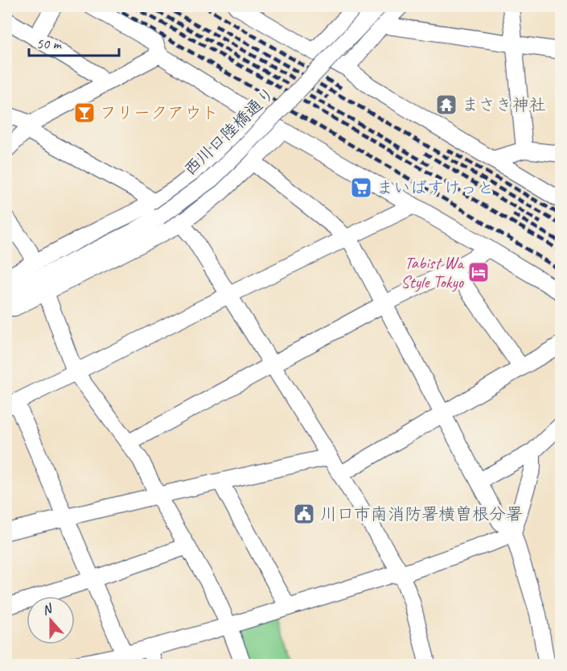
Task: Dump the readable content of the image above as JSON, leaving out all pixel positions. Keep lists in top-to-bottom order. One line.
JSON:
{"streets":{"street":["西川口陸橋通り"]},"places":{"temple":["まさき神社"],"bar":["フリークアウト"],"supermarket":["まいばすけっと"],"hotel":["Tabist Wa Style Tokyo"],"public building":["川口市南消防署横曽根分署"]},"scale_bar":"50 m","north":"top"}
